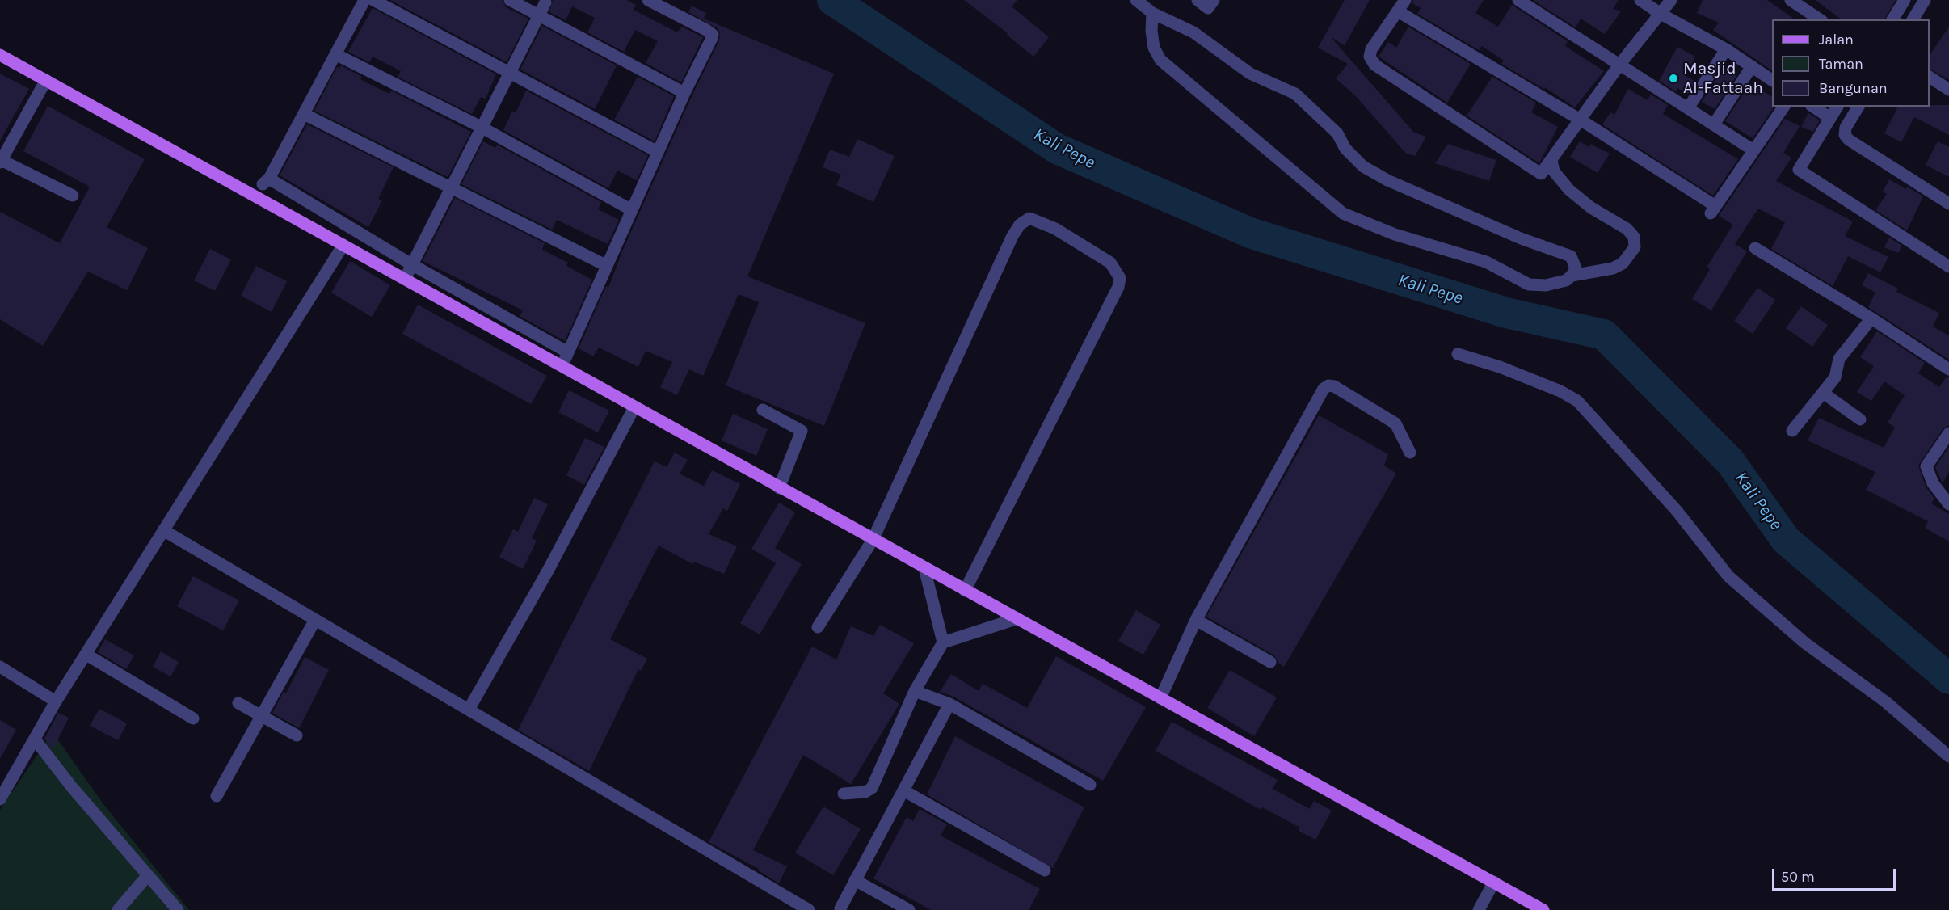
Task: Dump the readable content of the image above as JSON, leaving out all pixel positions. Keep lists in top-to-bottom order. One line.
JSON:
{"water":["Kali Pepe"],"places":["Masjid Al-Fattaah"],"legend":["Jalan","Taman","Bangunan"],"scale_bar":"50 m"}
